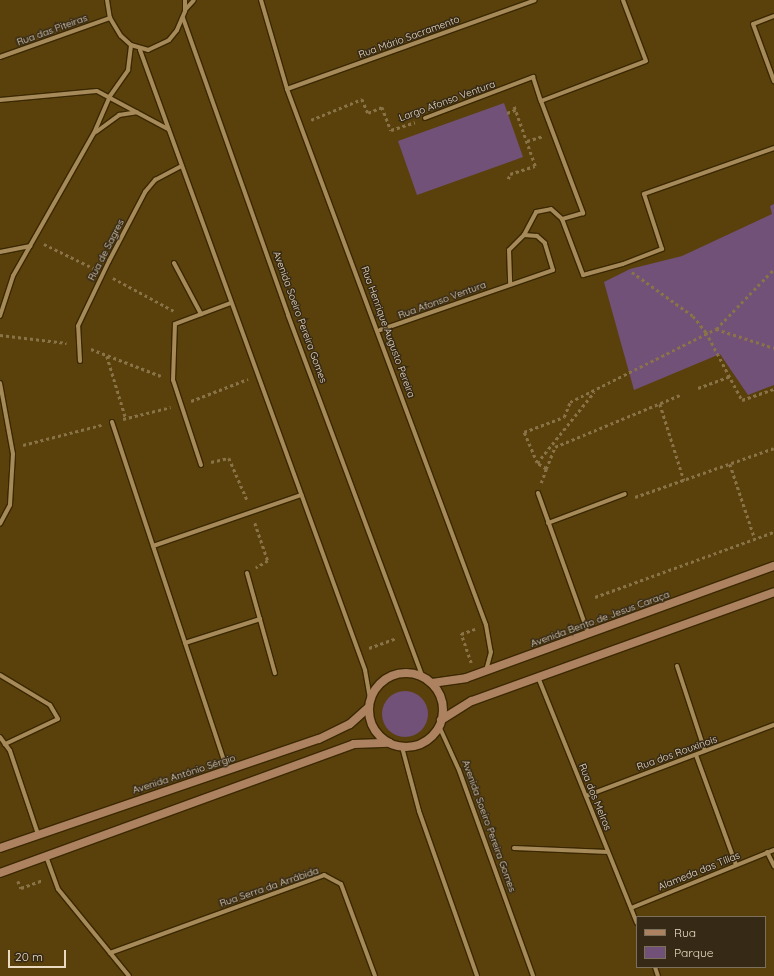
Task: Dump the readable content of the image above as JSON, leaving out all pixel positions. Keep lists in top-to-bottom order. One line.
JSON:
{"streets":{"main road":["Avenida Soeiro Pereira Gomes","Avenida Bento de Jesus Caraça","Avenida António Sérgio"],"street":["Rua das Piteiras","Rua Mário Sacramento","Largo Afonso Ventura","Rua de Sagres","Rua Afonso Ventura","Rua Henrique Augusto Pereira","Rua dos Rouxinois","Rua dos Melros","Alameda das Tílias","Rua Serra da Arrábida"]},"crossings":[["Rua Mário Sacramento","Rua Henrique Augusto Pereira"],["Largo Afonso Ventura","Rua Henrique Augusto Pereira"],["Rua Afonso Ventura","Rua Henrique Augusto Pereira"],["Avenida Soeiro Pereira Gomes","Avenida Bento de Jesus Caraça"],["Avenida Soeiro Pereira Gomes","Avenida António Sérgio"],["Rua Henrique Augusto Pereira","Avenida Bento de Jesus Caraça"],["Avenida Bento de Jesus Caraça","Avenida António Sérgio"],["Rua dos Rouxinois","Rua dos Melros"],["Rua dos Melros","Alameda das Tílias"]],"legend":["Rua","Parque"],"scale_bar":"20 m"}
